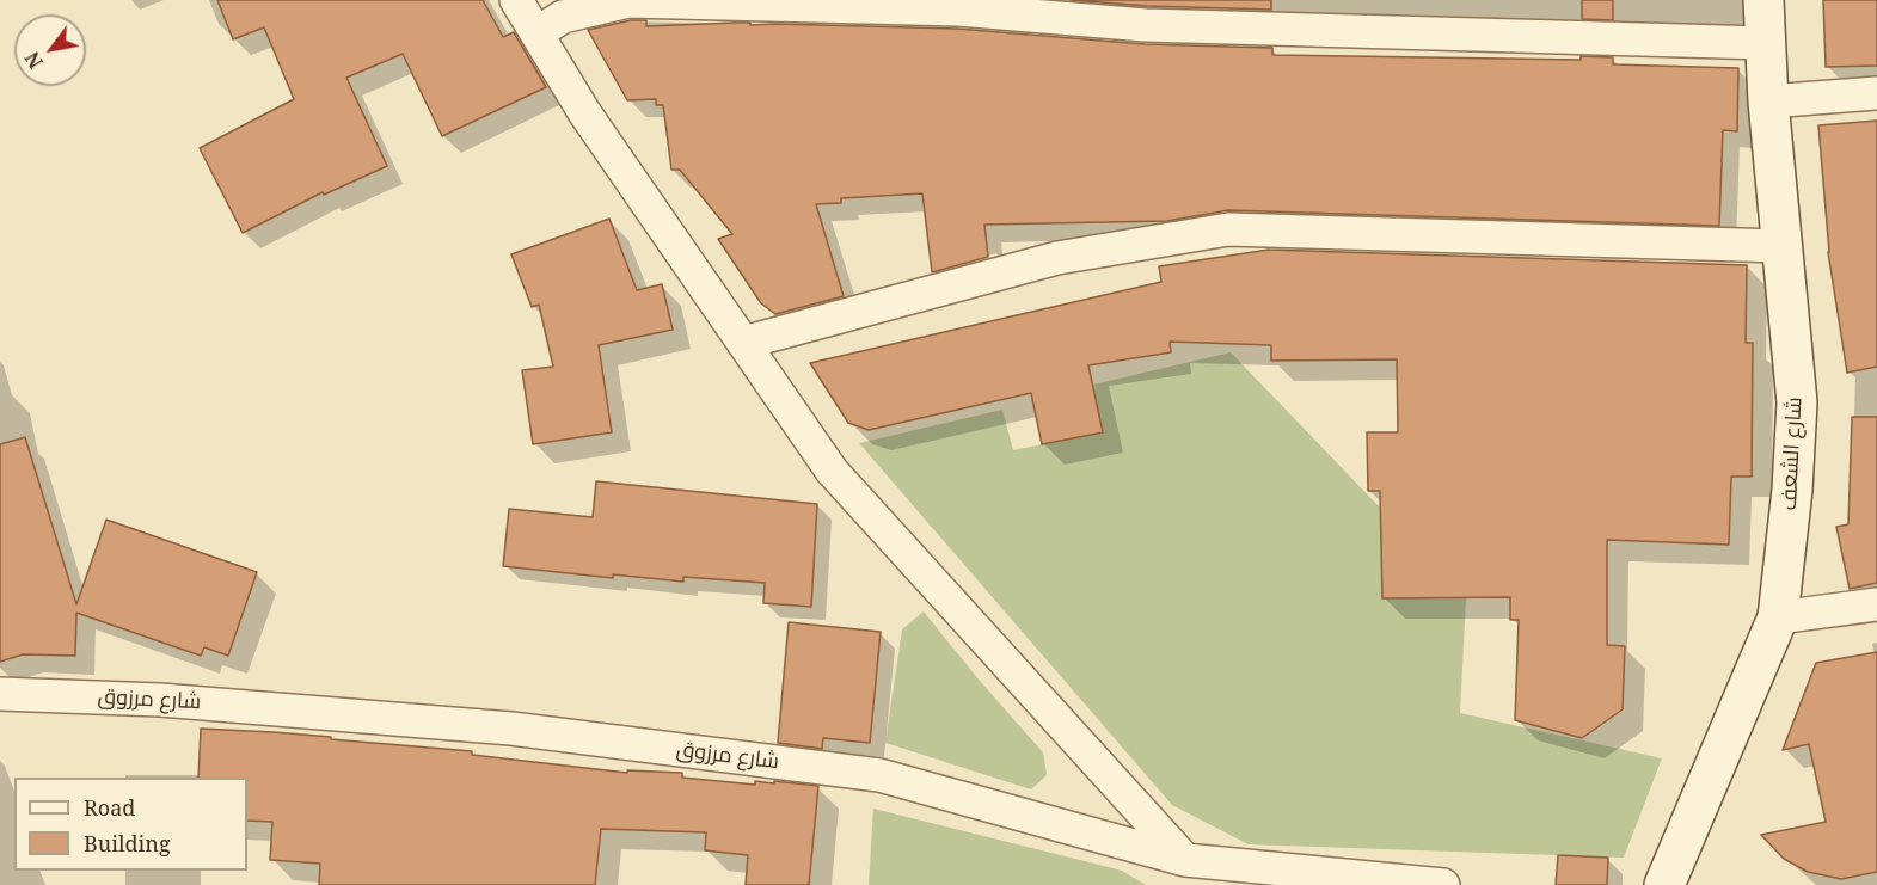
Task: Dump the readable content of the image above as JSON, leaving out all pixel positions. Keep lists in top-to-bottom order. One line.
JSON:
{"streets":{"street":["شارع الشعف","شارع مرزوق"]},"legend":["Road","Building"],"north":"bottom left"}
